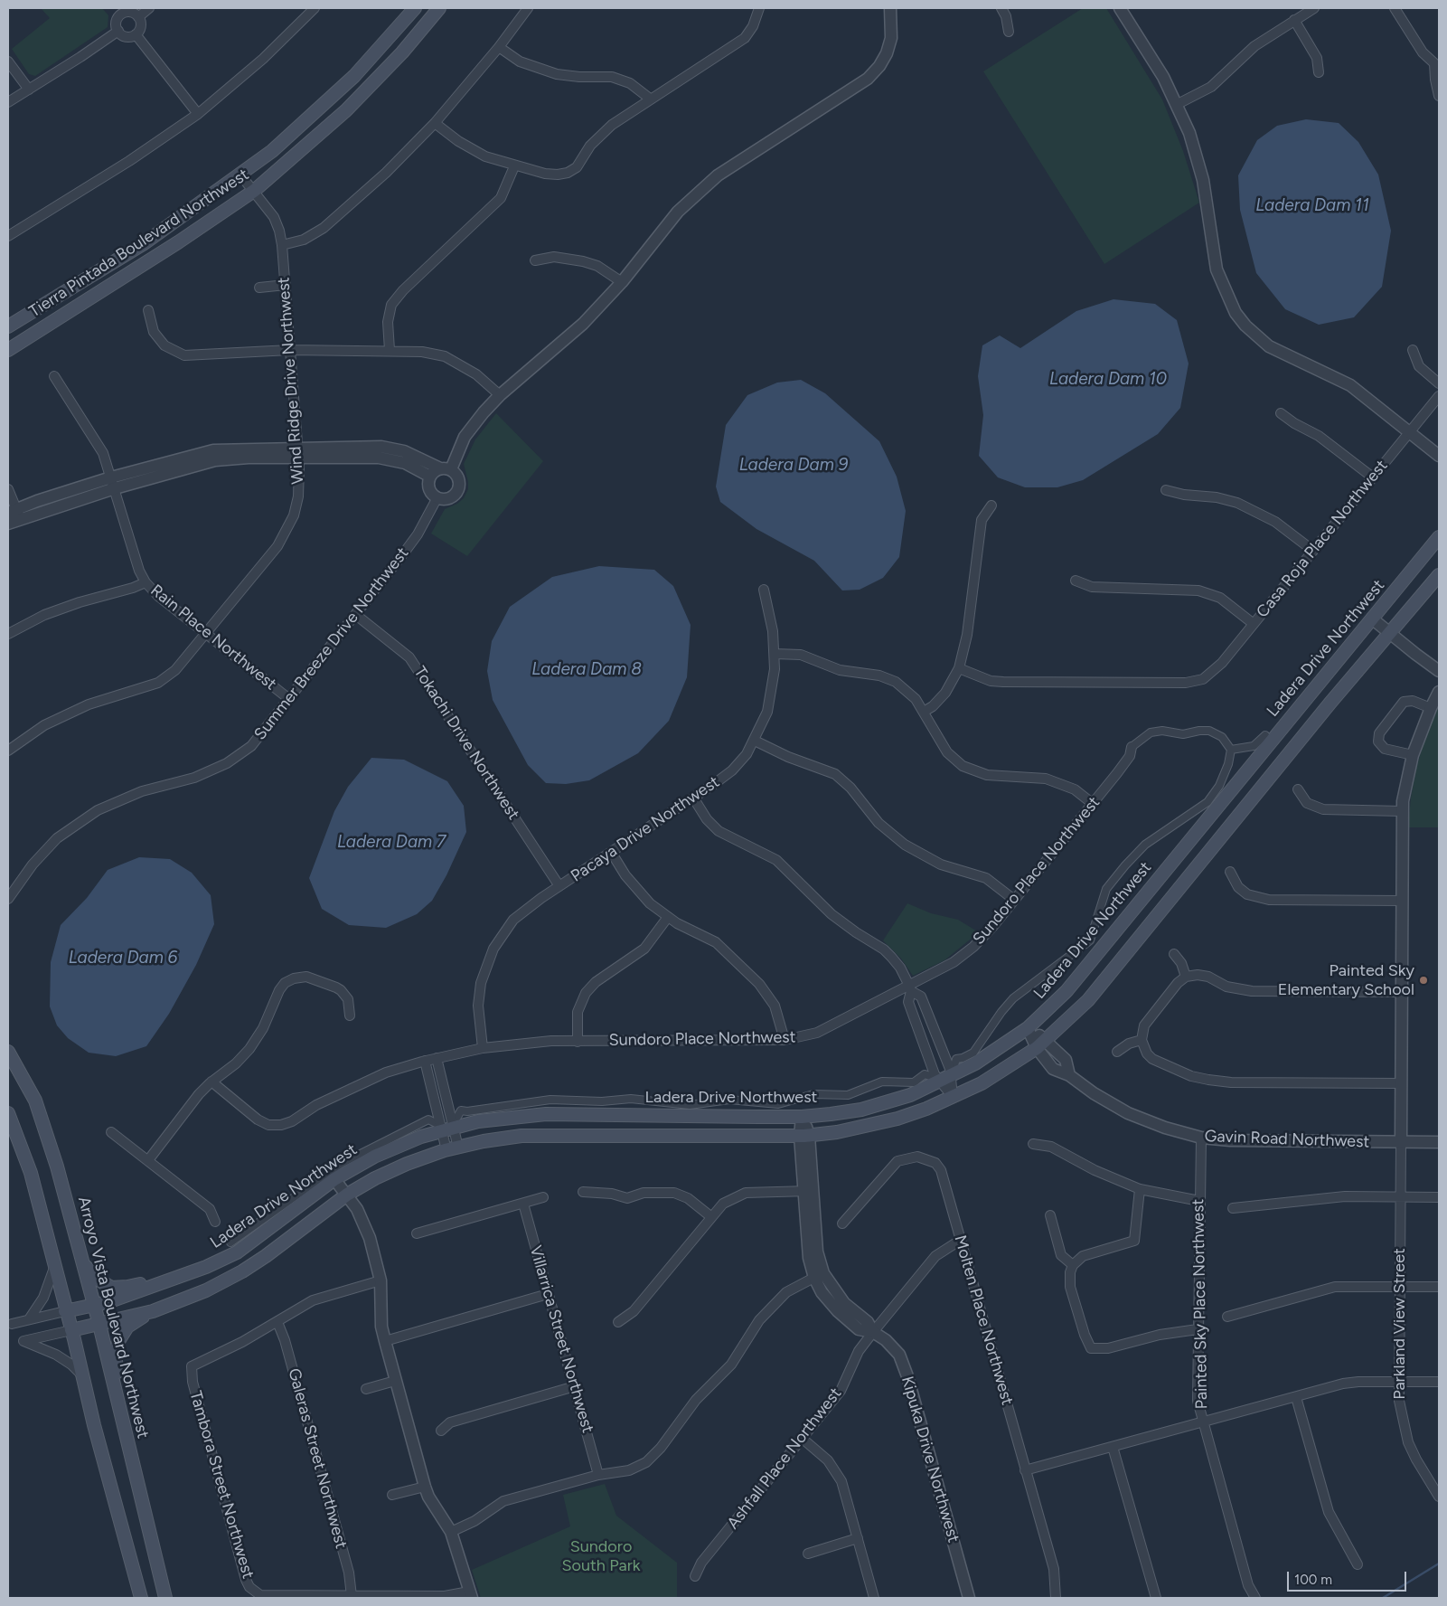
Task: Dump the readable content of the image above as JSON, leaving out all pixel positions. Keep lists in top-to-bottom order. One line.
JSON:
{"streets":{"main road":["Tierra Pintada Boulevard Northwest","Ladera Drive Northwest","Arroyo Vista Boulevard Northwest"],"street":["Wind Ridge Drive Northwest","Casa Roja Place Northwest","Rain Place Northwest","Summer Breeze Drive Northwest","Tokachi Drive Northwest","Pacaya Drive Northwest","Sundoro Place Northwest","Gavin Road Northwest","Painted Sky Place Northwest","Molten Place Northwest","Parkland View Street","Villarrica Street Northwest","Galeras Street Northwest","Ashfall Place Northwest","Kipuka Drive Northwest","Tambora Street Northwest"]},"crossings":[["Tierra Pintada Boulevard Northwest","Wind Ridge Drive Northwest"],["Wind Ridge Drive Northwest","Rain Place Northwest"],["Rain Place Northwest","Summer Breeze Drive Northwest"],["Summer Breeze Drive Northwest","Tokachi Drive Northwest"],["Ladera Drive Northwest","Gavin Road Northwest"],["Ladera Drive Northwest","Arroyo Vista Boulevard Northwest"],["Ladera Drive Northwest","Kipuka Drive Northwest"],["Tokachi Drive Northwest","Pacaya Drive Northwest"],["Pacaya Drive Northwest","Sundoro Place Northwest"],["Gavin Road Northwest","Painted Sky Place Northwest"],["Gavin Road Northwest","Parkland View Street"],["Molten Place Northwest","Ashfall Place Northwest"],["Galeras Street Northwest","Tambora Street Northwest"],["Ashfall Place Northwest","Kipuka Drive Northwest"]],"water":["Ladera Dam 11","Ladera Dam 10","Ladera Dam 9","Ladera Dam 8","Ladera Dam 7","Ladera Dam 6"],"parks":["Sundoro South Park"],"places":["Painted Sky Elementary School"],"scale_bar":"100 m"}
